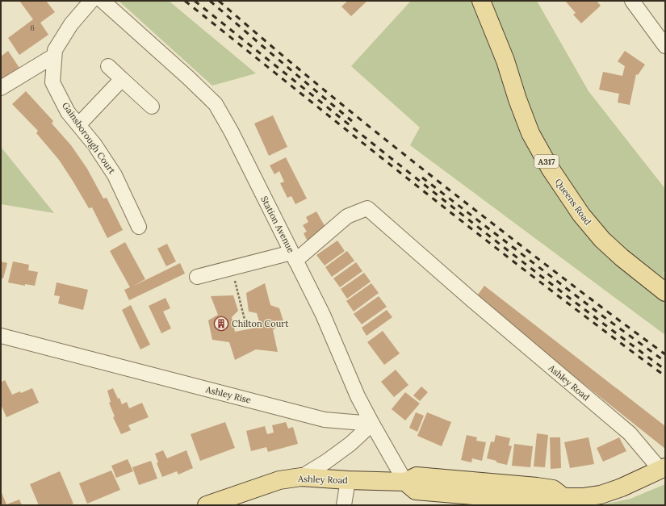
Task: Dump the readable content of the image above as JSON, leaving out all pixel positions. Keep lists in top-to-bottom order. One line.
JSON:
{"streets":{"main road":["A317","Queens Road","Ashley Road"],"street":["Gainsborough Court","Station Avenue","Ashley Rise"]},"crossings":[["Station Avenue","Ashley Road"],["Station Avenue","Ashley Rise"]],"places":{"building":["Chilton Court"]},"house_numbers":["6"]}
